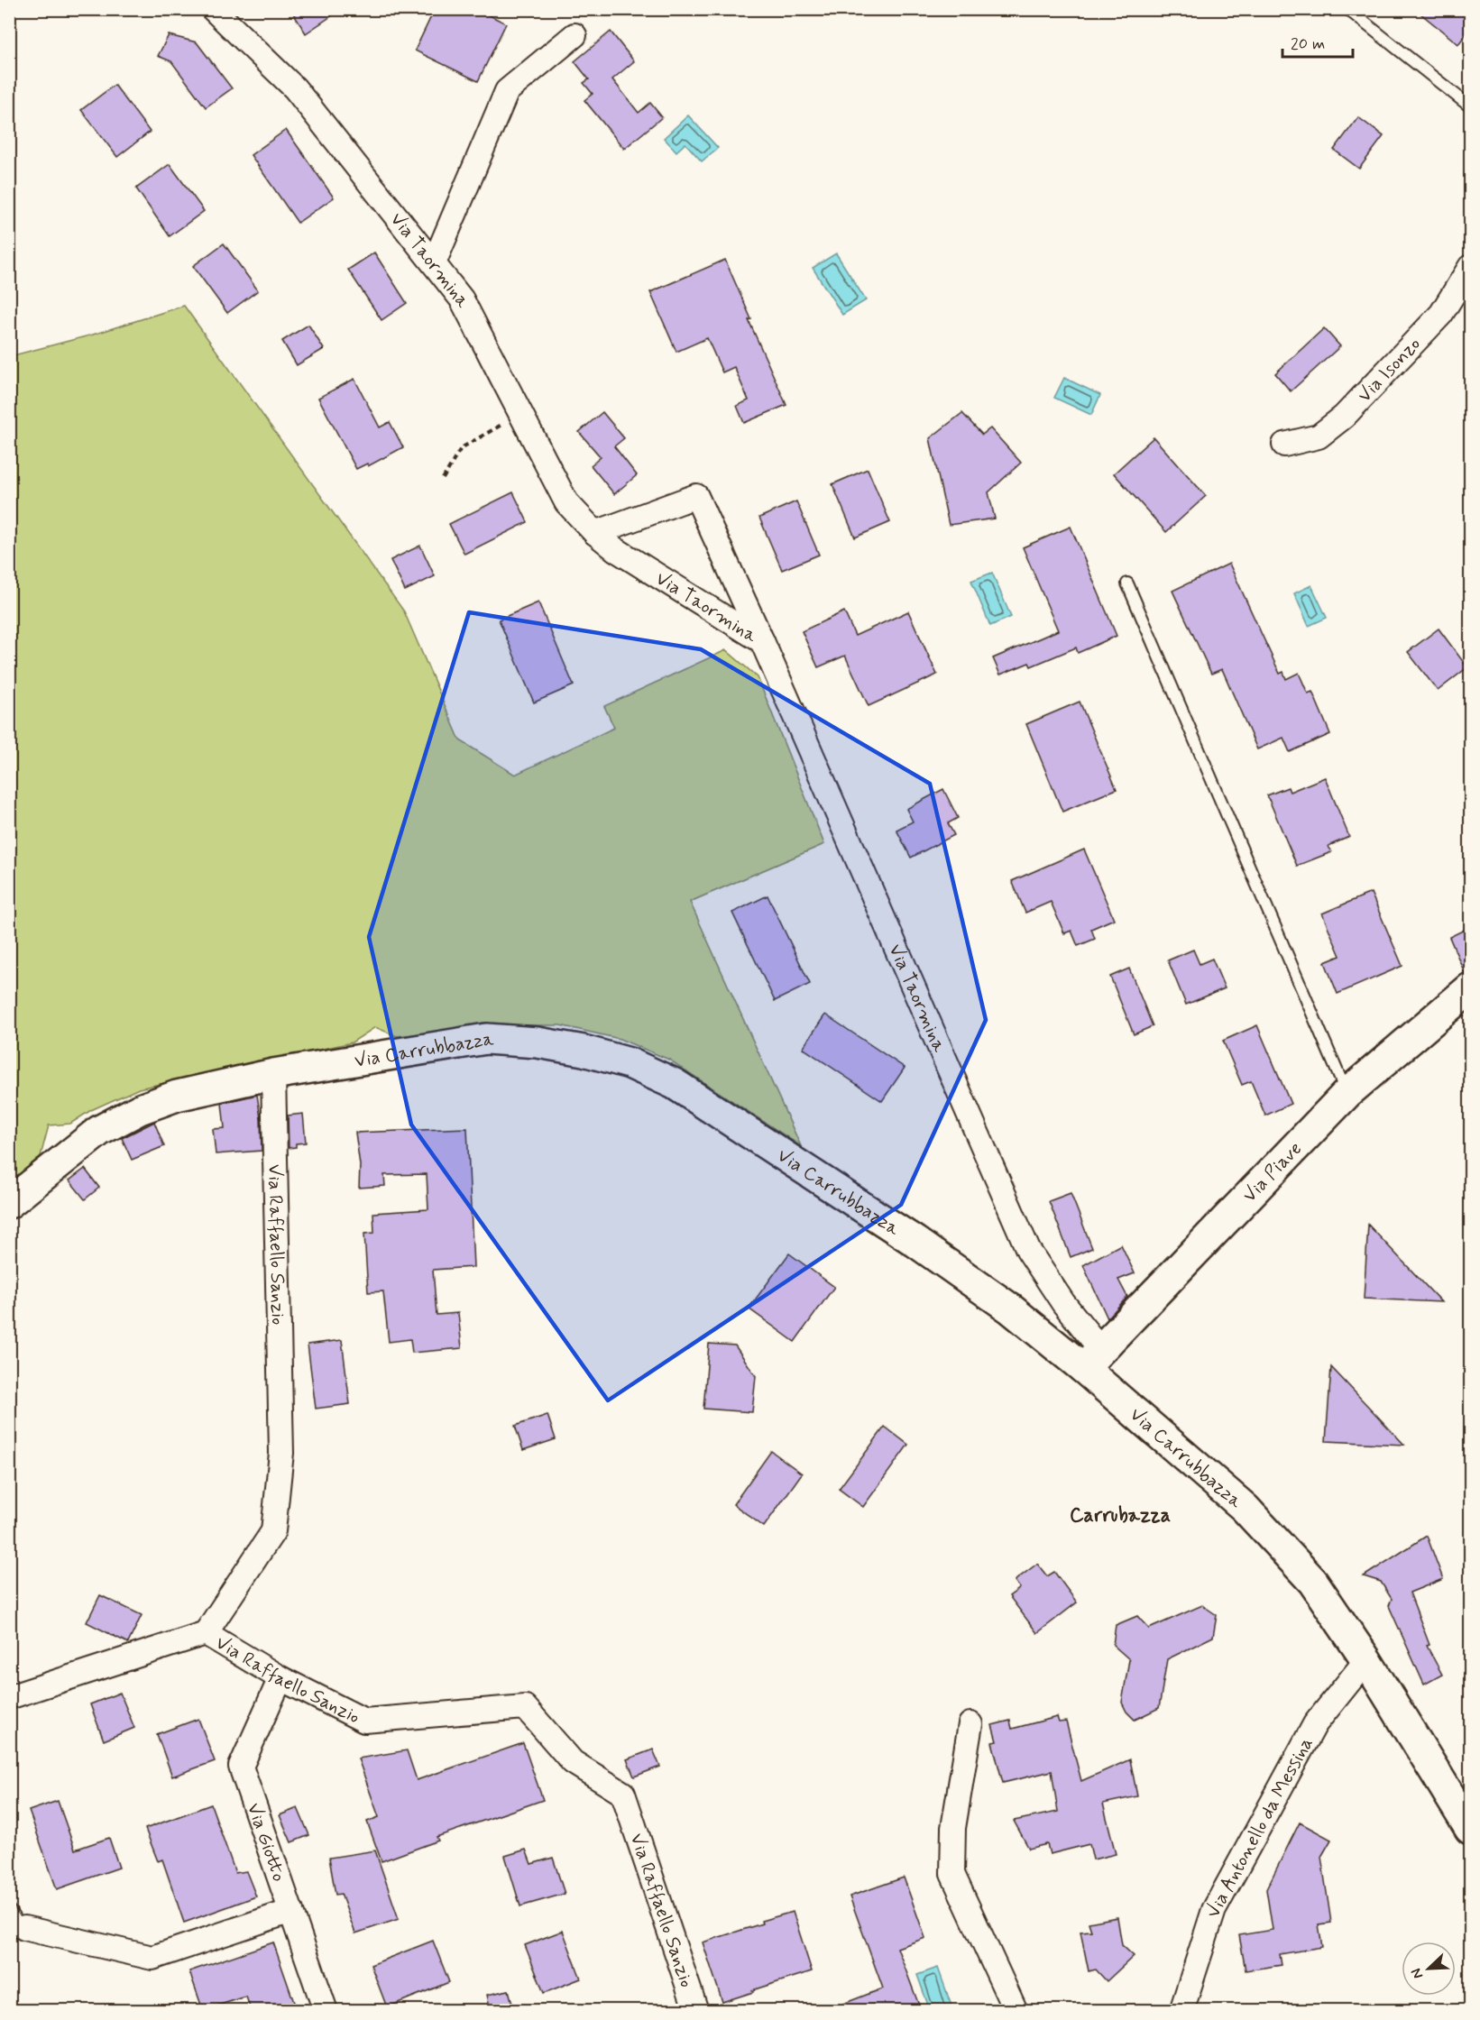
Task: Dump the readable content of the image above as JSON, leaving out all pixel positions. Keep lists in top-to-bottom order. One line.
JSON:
{"streets":{"main road":["Via Carrubbazza","Via Piave"],"street":["Via Taormina","Via Isonzo","Via Raffaello Sanzio","Via Antonello da Messina","Via Giotto"]},"crossings":[["Via Taormina","Via Carrubbazza"],["Via Taormina","Via Piave"],["Via Carrubbazza","Via Piave"],["Via Carrubbazza","Via Raffaello Sanzio"],["Via Carrubbazza","Via Antonello da Messina"],["Via Raffaello Sanzio","Via Giotto"]],"districts":["Carrubazza"],"scale_bar":"20 m","north":"bottom left"}
